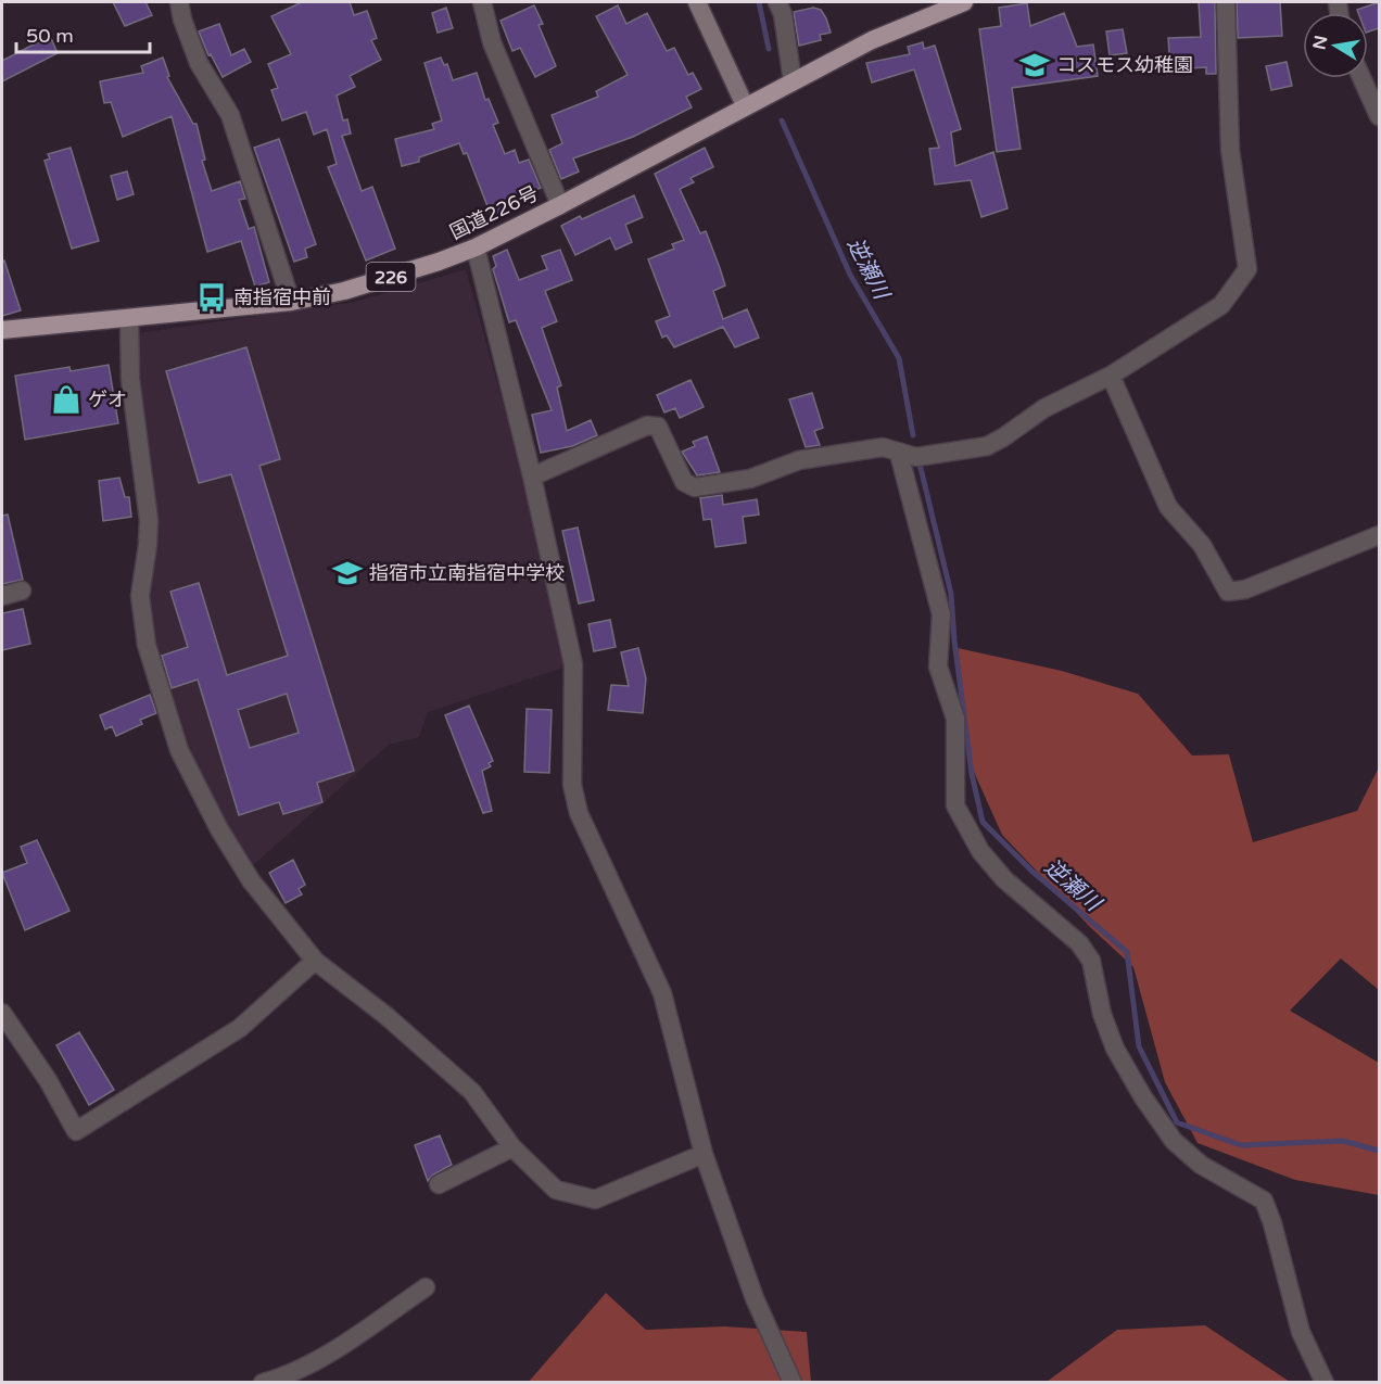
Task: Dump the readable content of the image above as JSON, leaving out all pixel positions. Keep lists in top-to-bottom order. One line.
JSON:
{"streets":{"highway":["国道226号","226"]},"water":["逆瀬川"],"places":{"school or university":["コスモス幼稚園","指宿市立南指宿中学校"],"bus stop":["南指宿中前"],"shop":["ゲオ"]},"scale_bar":"50 m","north":"left"}
